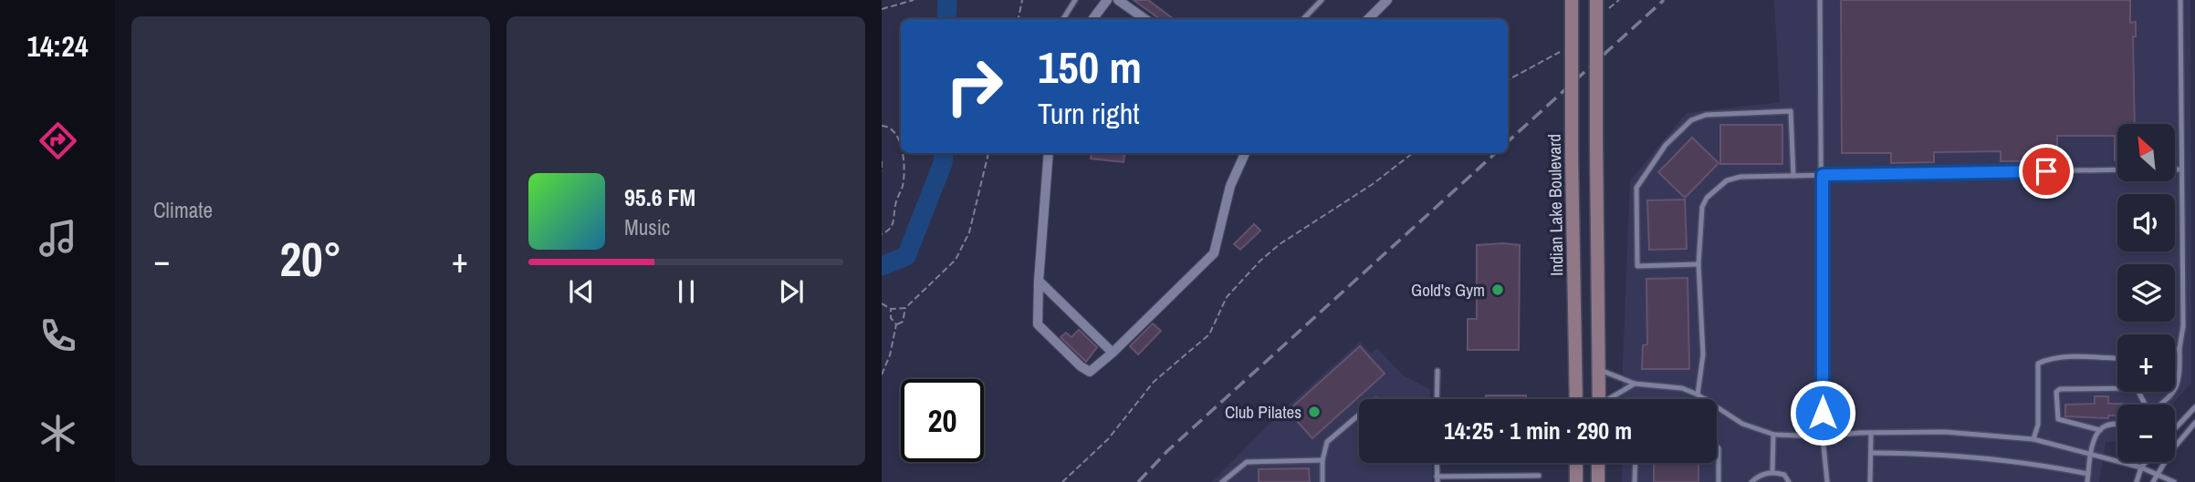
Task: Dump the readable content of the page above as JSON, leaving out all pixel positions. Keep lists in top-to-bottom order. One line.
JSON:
{"streets":{"main road":["Indian Lake Boulevard"]},"places":["Gold's Gym","Club Pilates"],"north":"top left","page":{"tabs":"14:24","tile":"Climate","turn":["150 m","Turn right"],"map_buttons":["+","−"],"song":["95.6 FM","Music"],"heat":["−","20°","+"],"limit":"20","trip":"14:25 · 1 min · 290 m"}}
